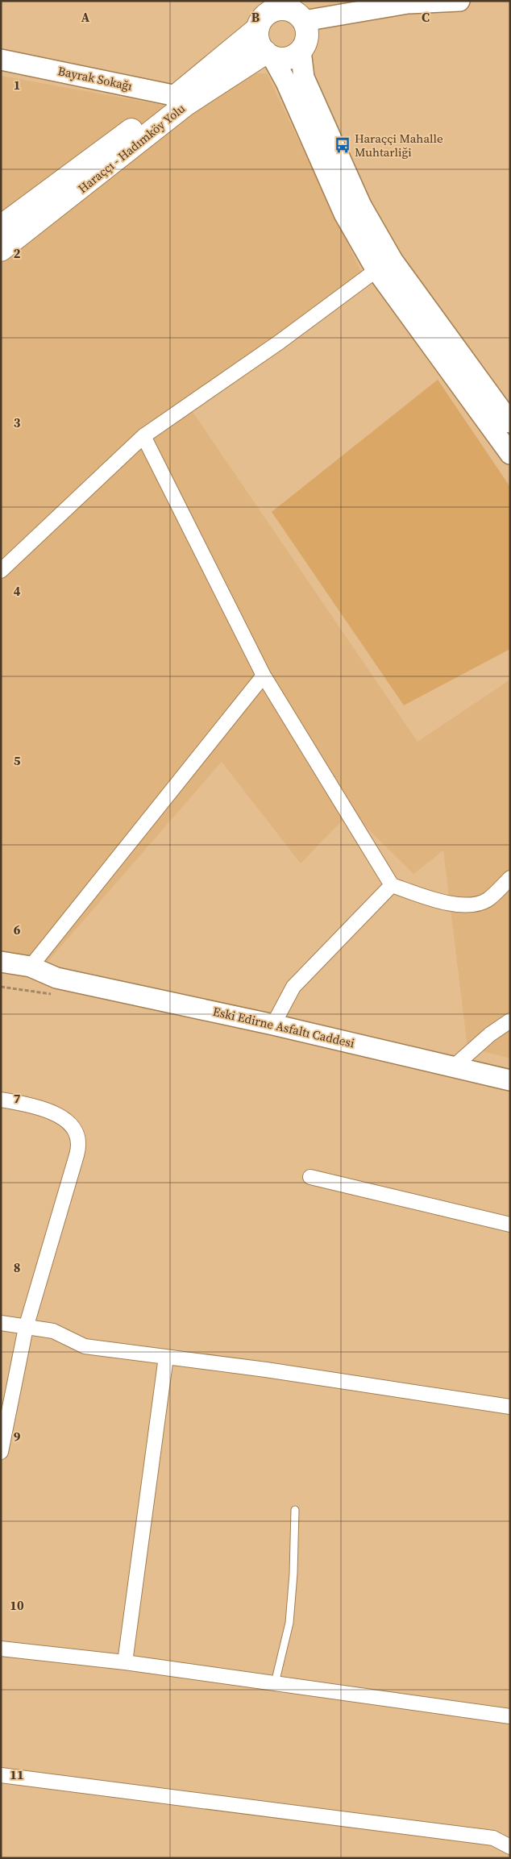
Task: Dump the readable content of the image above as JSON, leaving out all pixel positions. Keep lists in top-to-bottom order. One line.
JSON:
{"streets":{"main road":["Bayrak Sokağı","Haraççı - Hadımköy Yolu","Eski Edirne Asfaltı Caddesi"]},"crossings":[["Bayrak Sokağı","Haraççı - Hadımköy Yolu"]],"places":{"bus stop":["Haraççi Mahalle Muhtarliği"]},"grid":{"columns":["A","B","C"],"rows":["1","2","3","4","5","6","7","8","9","10","11"]}}
